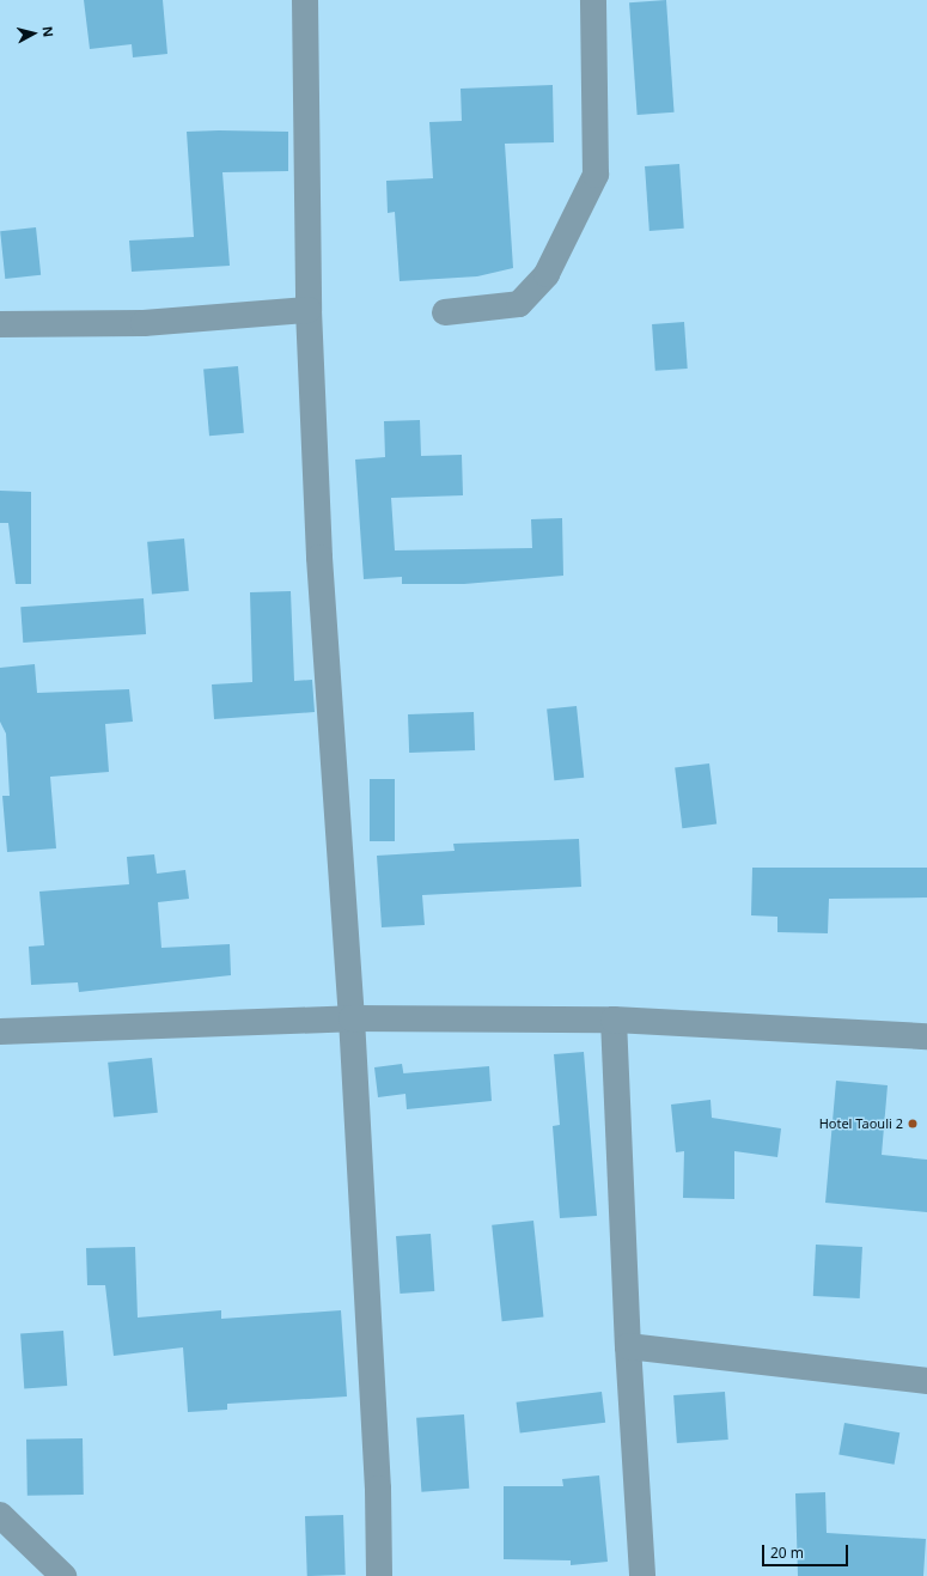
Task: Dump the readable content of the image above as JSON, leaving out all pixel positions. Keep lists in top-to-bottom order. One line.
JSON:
{"places":["Hotel Taouli 2"],"scale_bar":"20 m","north":"right"}
